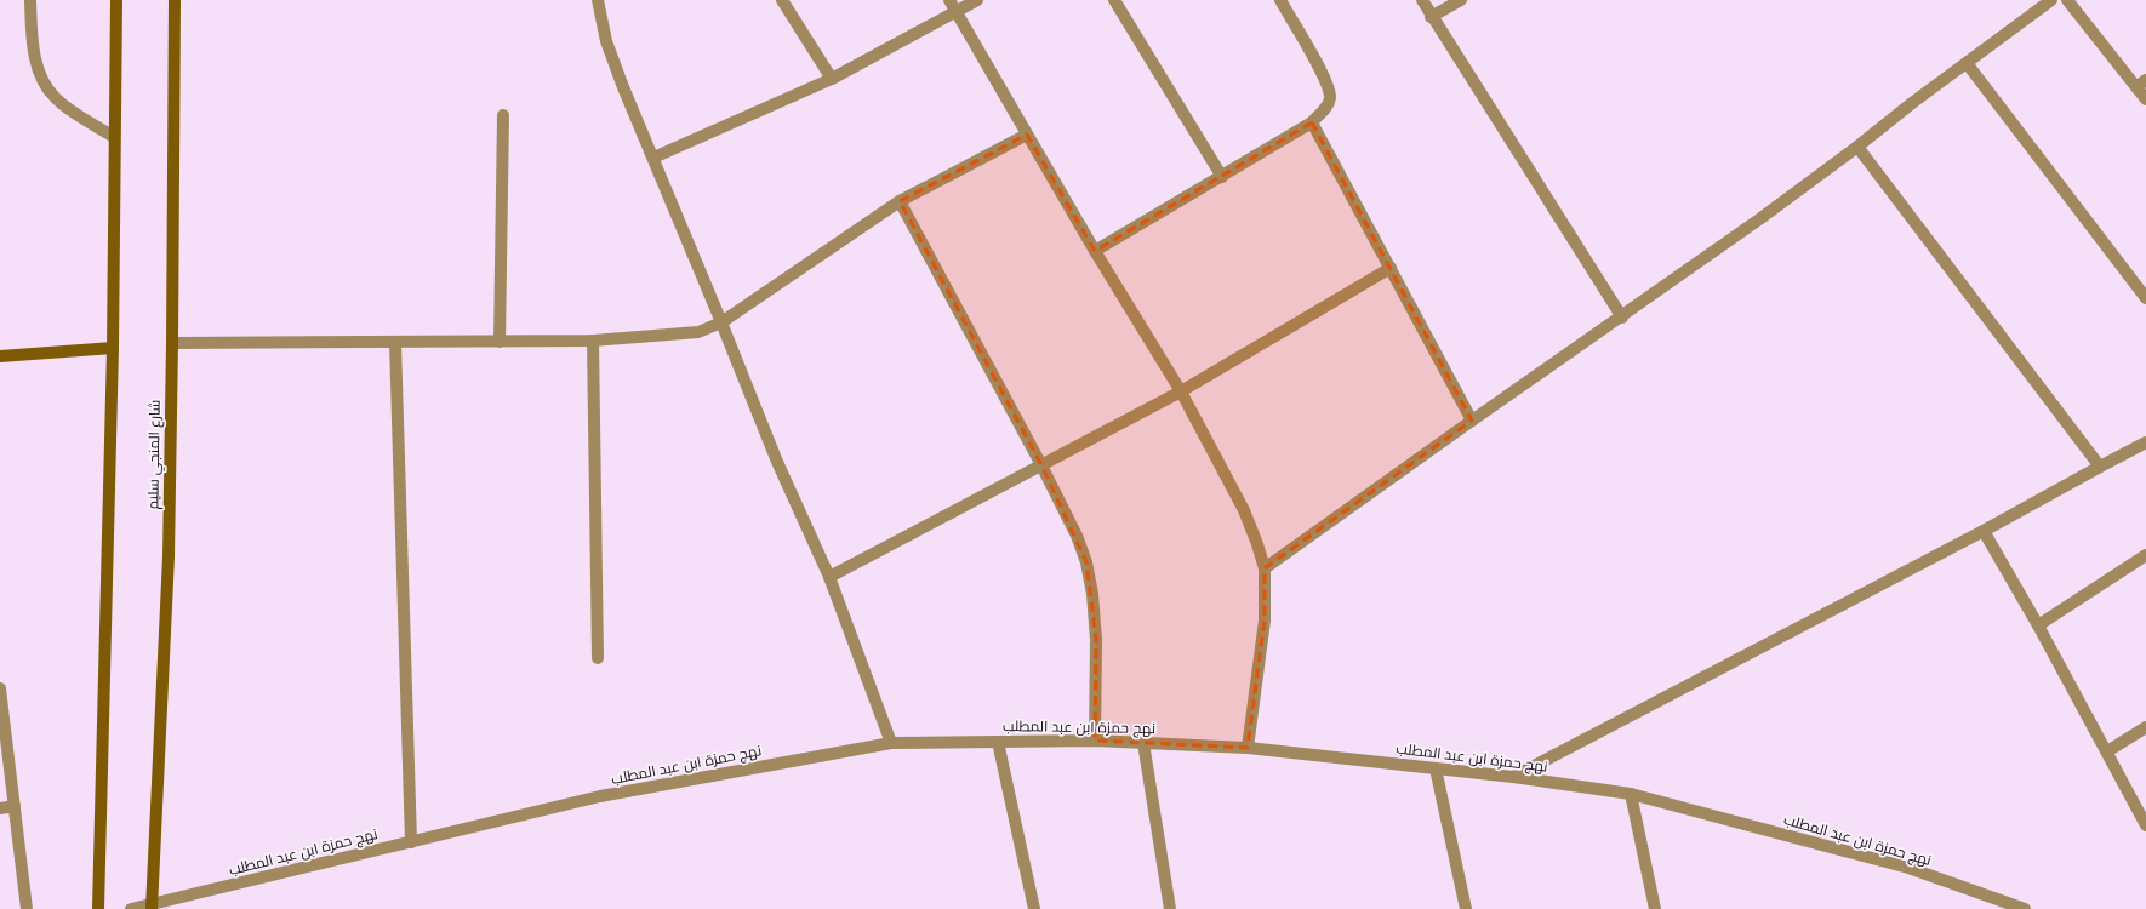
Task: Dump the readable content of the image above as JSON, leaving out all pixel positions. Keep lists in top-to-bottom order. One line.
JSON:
{"streets":{"main road":["شارع المنجي سليم"],"street":["نهج حمزة ابن عبد المطلب"]},"crossings":[["شارع المنجي سليم","نهج حمزة ابن عبد المطلب"]]}
